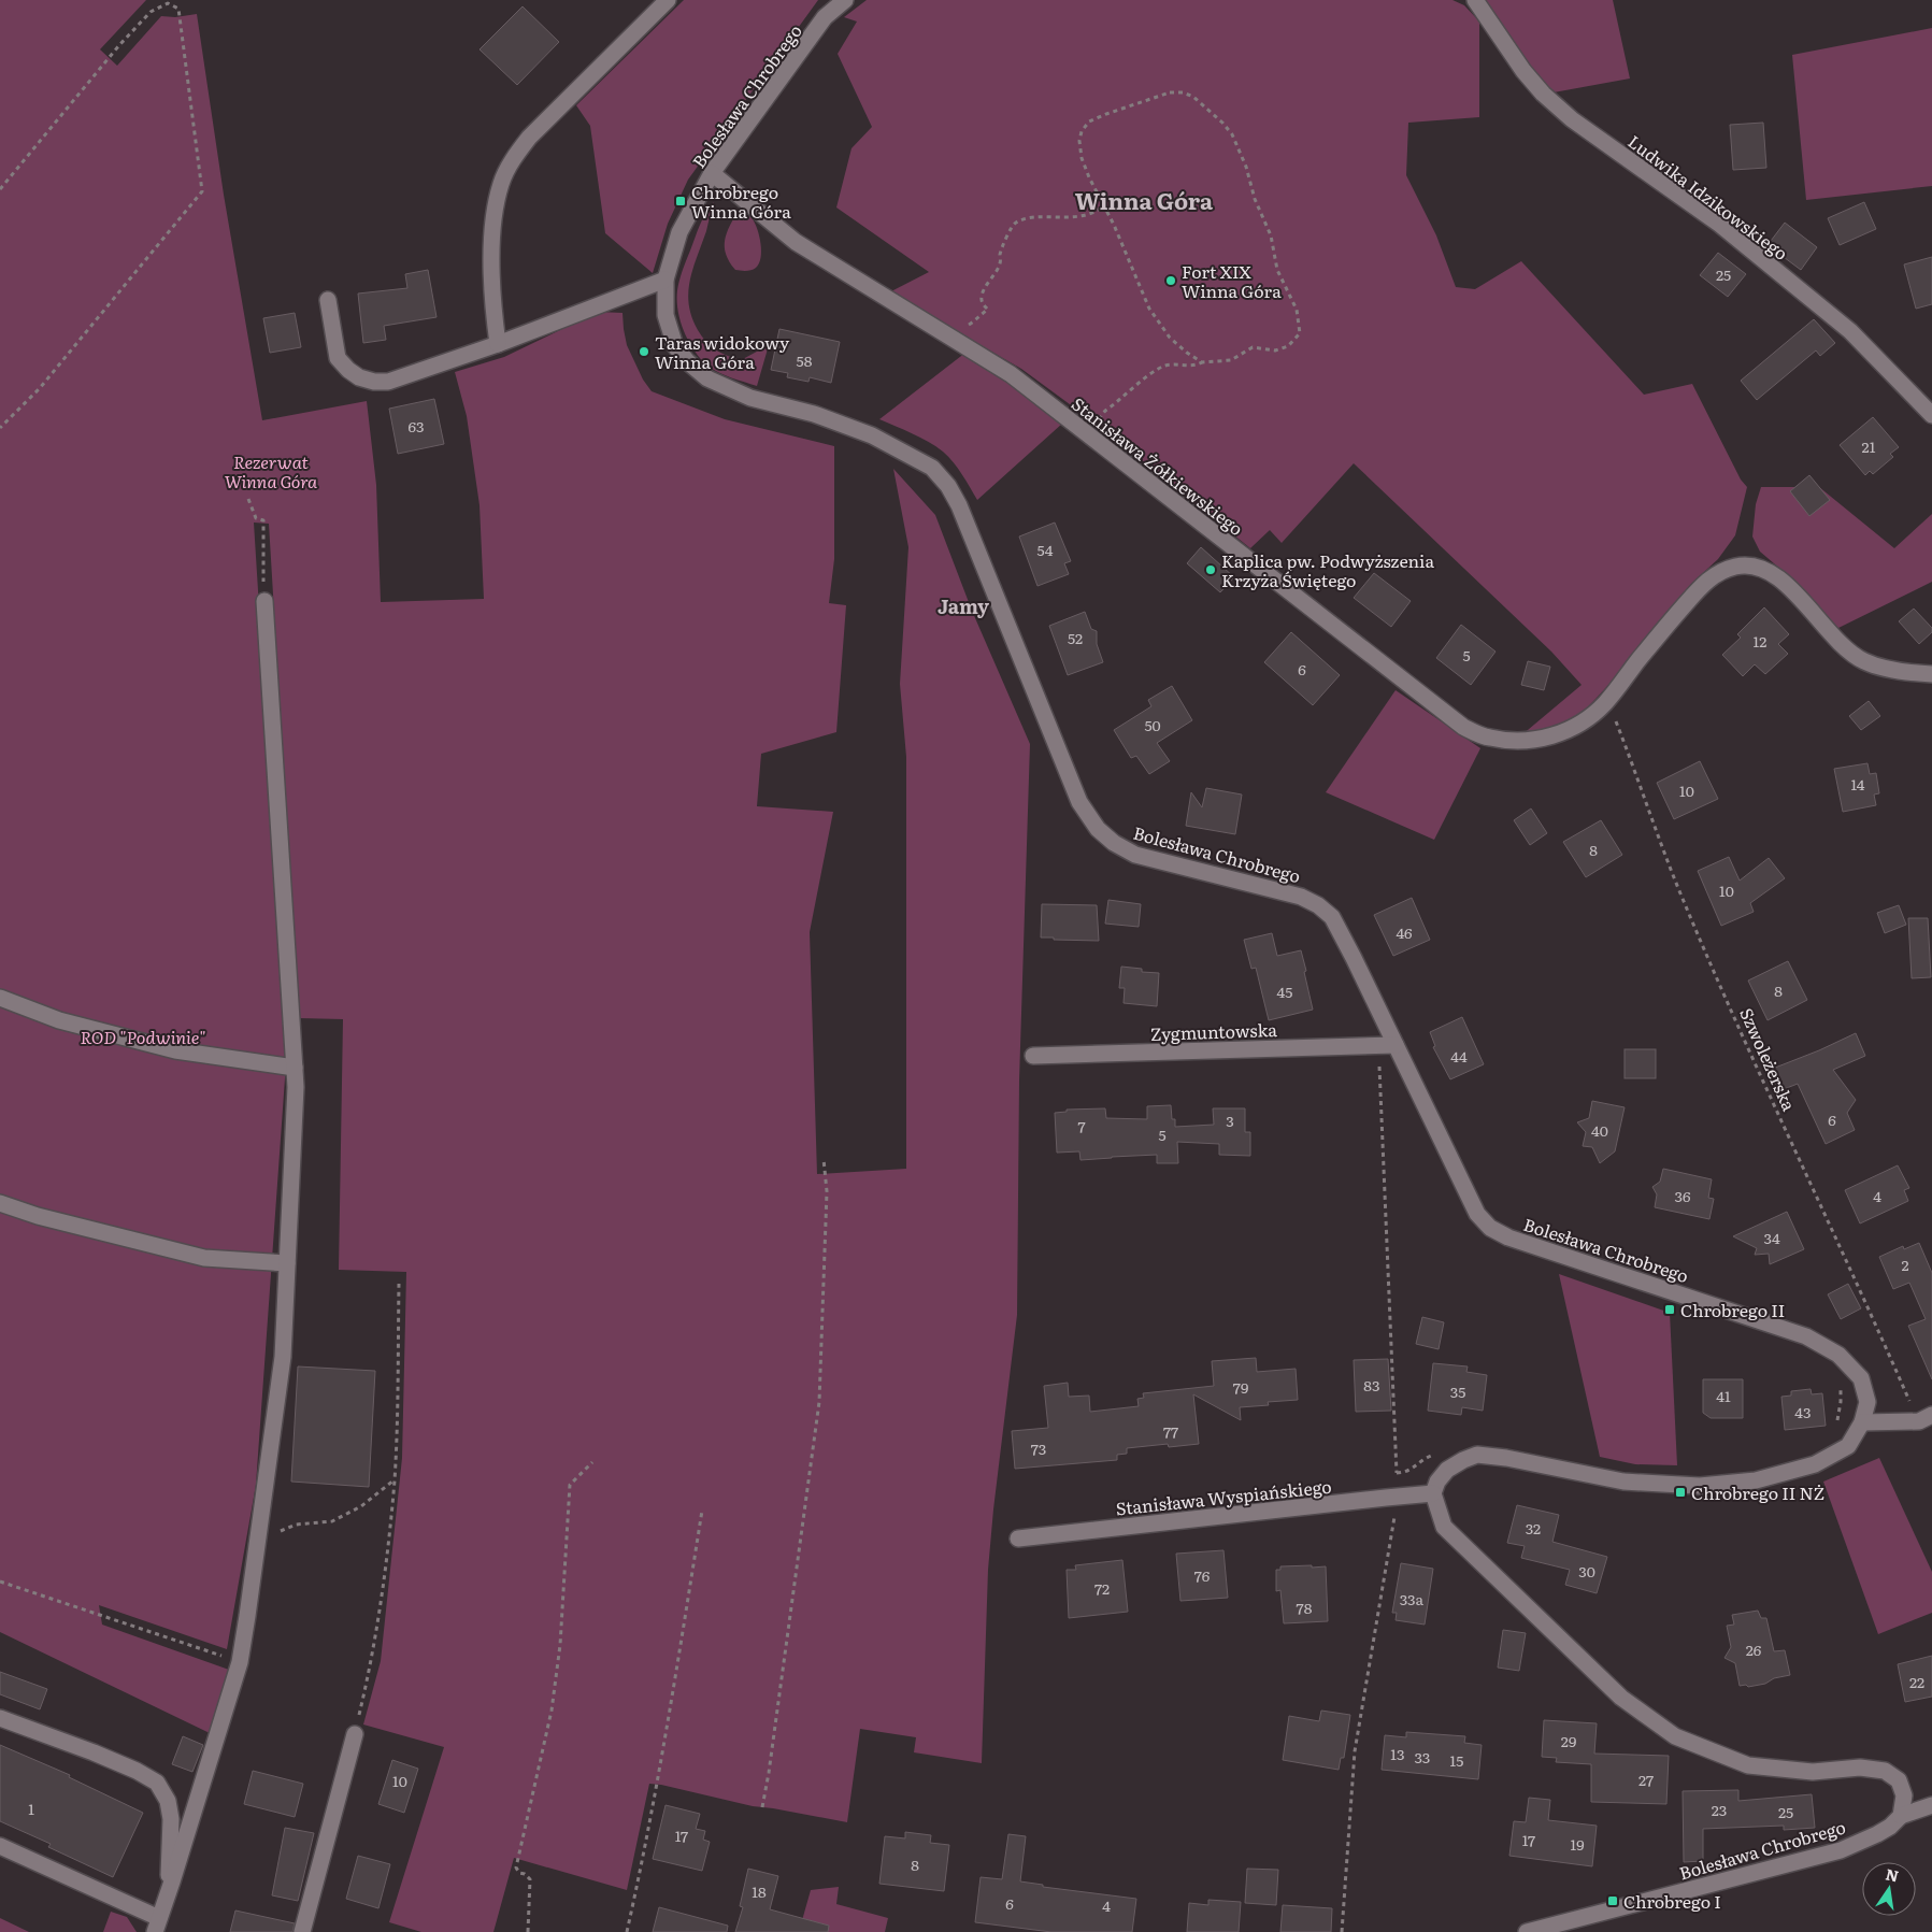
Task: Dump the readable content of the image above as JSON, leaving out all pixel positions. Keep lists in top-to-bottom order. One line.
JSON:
{"streets":{"street":["Bolesława Chrobrego","Ludwika Idzikowskiego","Stanisława Żółkiewskiego","Zygmuntowska","Stanisława Wyspiańskiego"],"path":["Szwoleżerska"]},"crossings":[["Bolesława Chrobrego","Stanisława Żółkiewskiego"],["Bolesława Chrobrego","Zygmuntowska"],["Bolesława Chrobrego","Stanisława Wyspiańskiego"],["Stanisława Żółkiewskiego","Szwoleżerska"]],"districts":["Winna Góra","Jamy"],"parks":["Rezerwat Winna Góra","ROD \"Podwinie\""],"places":{"transit":["Chrobrego Winna Góra","Chrobrego II","Chrobrego II NŻ","Chrobrego I"],"other":["Fort XIX Winna Góra","Taras widokowy Winna Góra","Kaplica pw. Podwyższenia Krzyża Świętego"]},"house_numbers":["25","58","63","21","54","52","12","5","6","50","14","10","8","10","46","8","45","44","6","3","7","40","5","36","4","34","2","83","79","35","41","43","77","73","32","30","76","72","33a","78","26","22","29","13","33","15","27","10","1","23","25","17","17","19","8","18","6","4"],"north":"top"}
